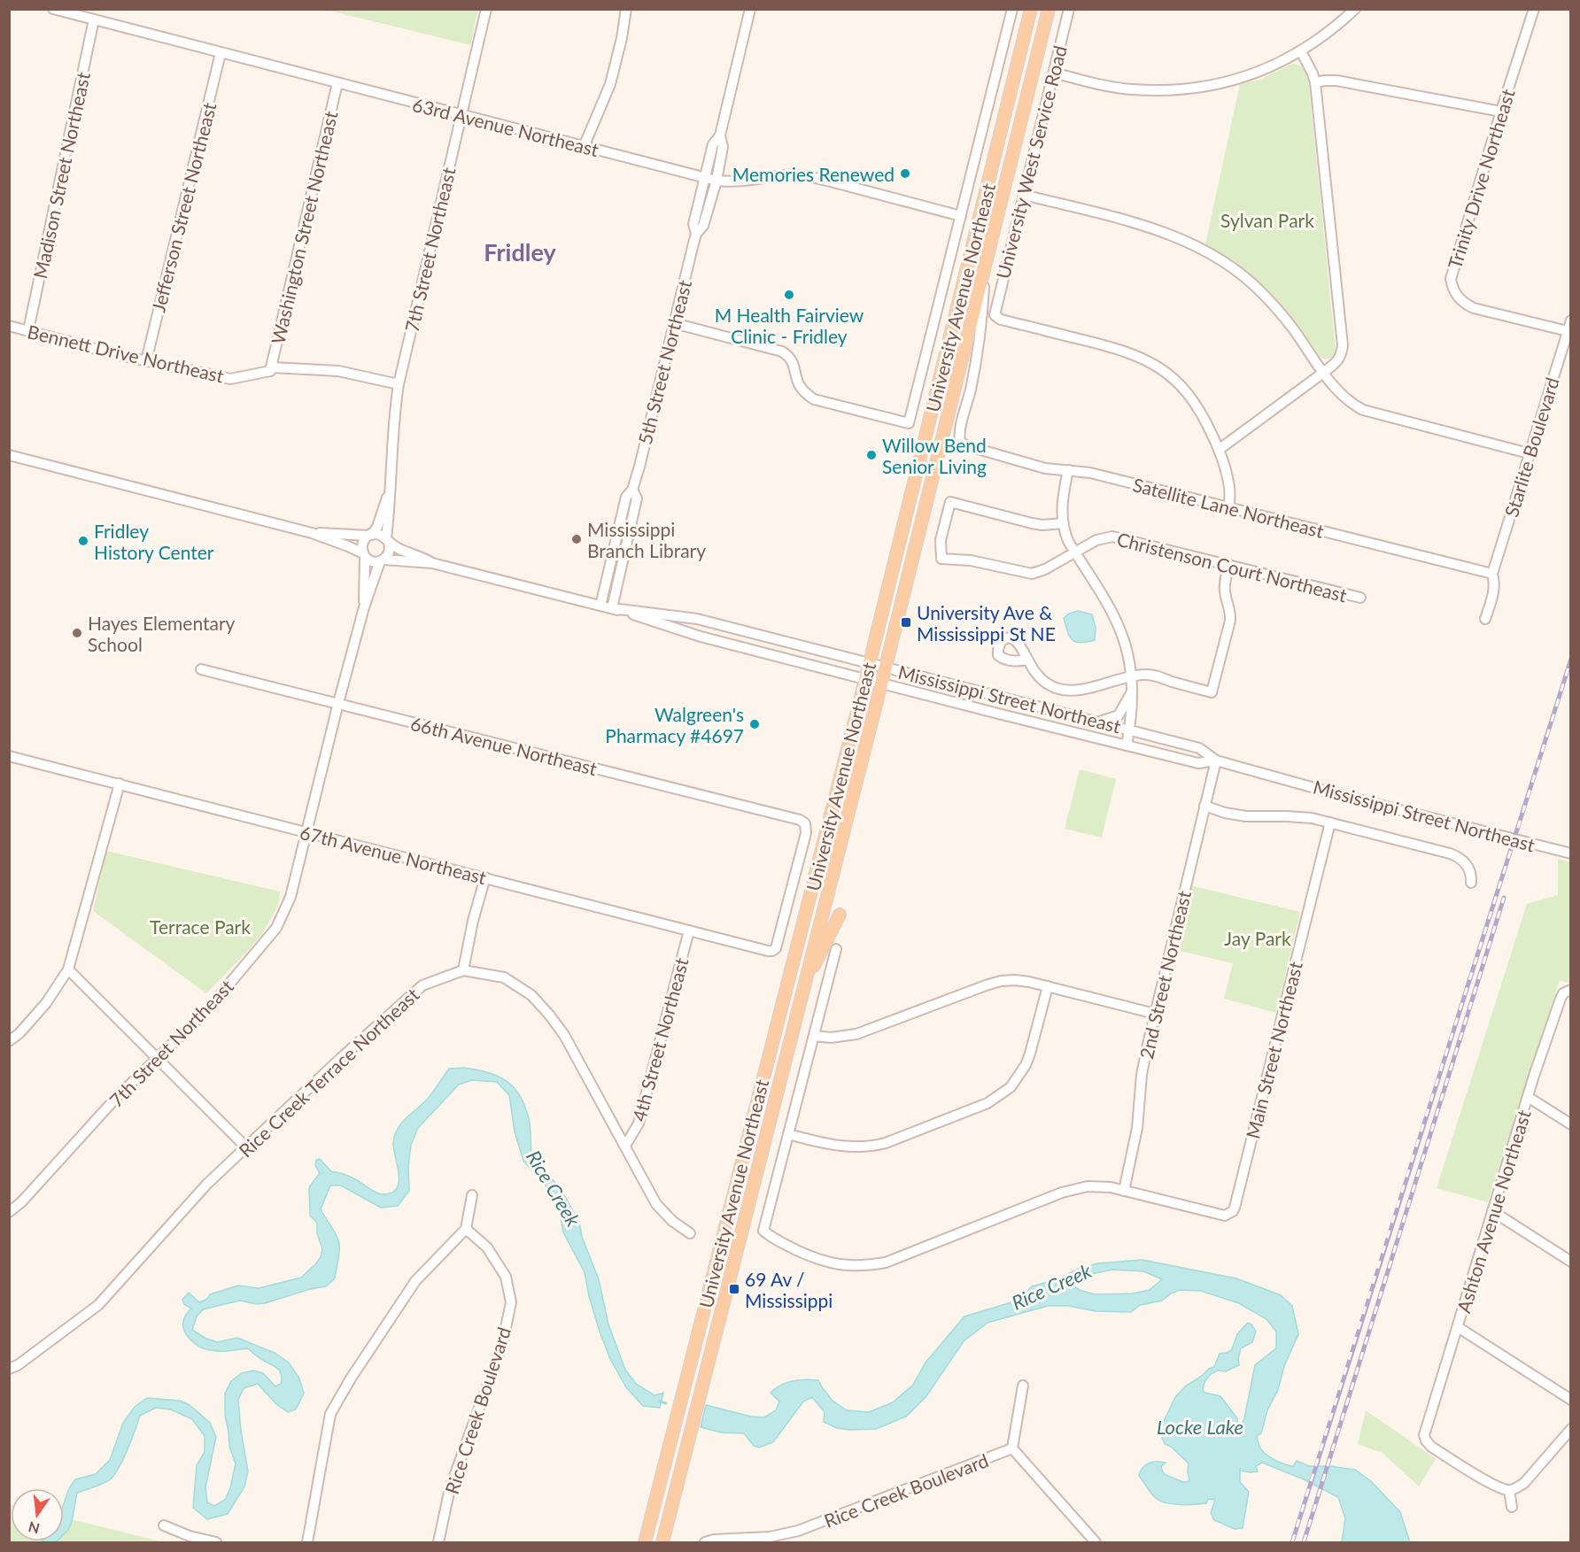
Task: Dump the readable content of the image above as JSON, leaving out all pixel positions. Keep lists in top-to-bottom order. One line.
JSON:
{"streets":{"main road":["University Avenue Northeast"],"street":["63rd Avenue Northeast","University West Service Road","Madison Street Northeast","Trinity Drive Northeast","Jefferson Street Northeast","Washington Street Northeast","7th Street Northeast","Bennett Drive Northeast","5th Street Northeast","Starlite Boulevard","Satellite Lane Northeast","Christenson Court Northeast","Mississippi Street Northeast","66th Avenue Northeast","67th Avenue Northeast","2nd Street Northeast","4th Street Northeast","Main Street Northeast","Rice Creek Terrace Northeast","Ashton Avenue Northeast","Rice Creek Boulevard"]},"crossings":[["63rd Avenue Northeast","Madison Street Northeast"],["63rd Avenue Northeast","Jefferson Street Northeast"],["63rd Avenue Northeast","Washington Street Northeast"],["63rd Avenue Northeast","7th Street Northeast"],["63rd Avenue Northeast","5th Street Northeast"],["University West Service Road","University Avenue Northeast"],["University West Service Road","Satellite Lane Northeast"],["Madison Street Northeast","Bennett Drive Northeast"],["Trinity Drive Northeast","Starlite Boulevard"],["Jefferson Street Northeast","Bennett Drive Northeast"],["Washington Street Northeast","Bennett Drive Northeast"],["7th Street Northeast","Bennett Drive Northeast"],["7th Street Northeast","Mississippi Street Northeast"],["7th Street Northeast","66th Avenue Northeast"],["7th Street Northeast","67th Avenue Northeast"],["University Avenue Northeast","Mississippi Street Northeast"],["5th Street Northeast","Mississippi Street Northeast"],["Starlite Boulevard","Satellite Lane Northeast"],["Mississippi Street Northeast","2nd Street Northeast"],["Mississippi Street Northeast","Main Street Northeast"],["66th Avenue Northeast","67th Avenue Northeast"],["67th Avenue Northeast","4th Street Northeast"],["2nd Street Northeast","Main Street Northeast"]],"districts":["Fridley"],"water":["Rice Creek","Locke Lake"],"parks":["Sylvan Park","Terrace Park","Jay Park"],"places":{"other":["Memories Renewed","M Health Fairview Clinic - Fridley","Willow Bend Senior Living","Mississippi Branch Library","Fridley History Center","Hayes Elementary School","Walgreen's Pharmacy #4697"],"transit":["University Ave & Mississippi St NE","69 Av / Mississippi"]},"north":"bottom"}
